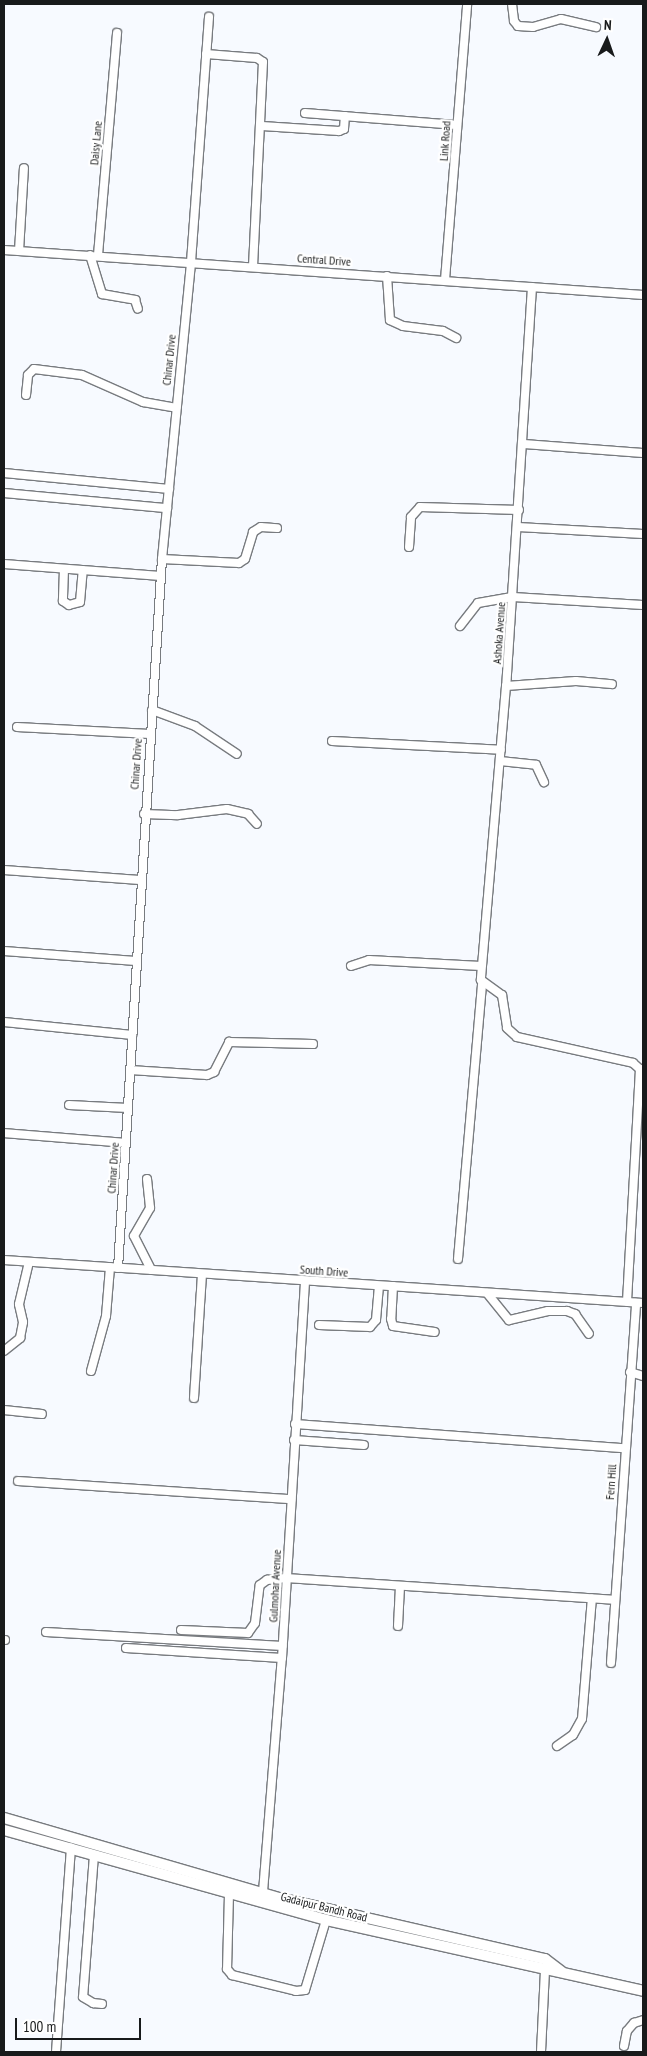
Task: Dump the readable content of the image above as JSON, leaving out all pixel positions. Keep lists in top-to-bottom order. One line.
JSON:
{"streets":{"street":["Link Road","Daisy Lane","Central Drive","Chinar Drive","Ashoka Avenue","South Drive","Fern Hill","Gulmohar Avenue","Gadaipur Bandh Road"]},"crossings":[["Link Road","Central Drive"],["Daisy Lane","Central Drive"],["Central Drive","Chinar Drive"],["Central Drive","Ashoka Avenue"],["Chinar Drive","South Drive"],["South Drive","Fern Hill"],["South Drive","Gulmohar Avenue"]],"scale_bar":"100 m","north":"top"}
